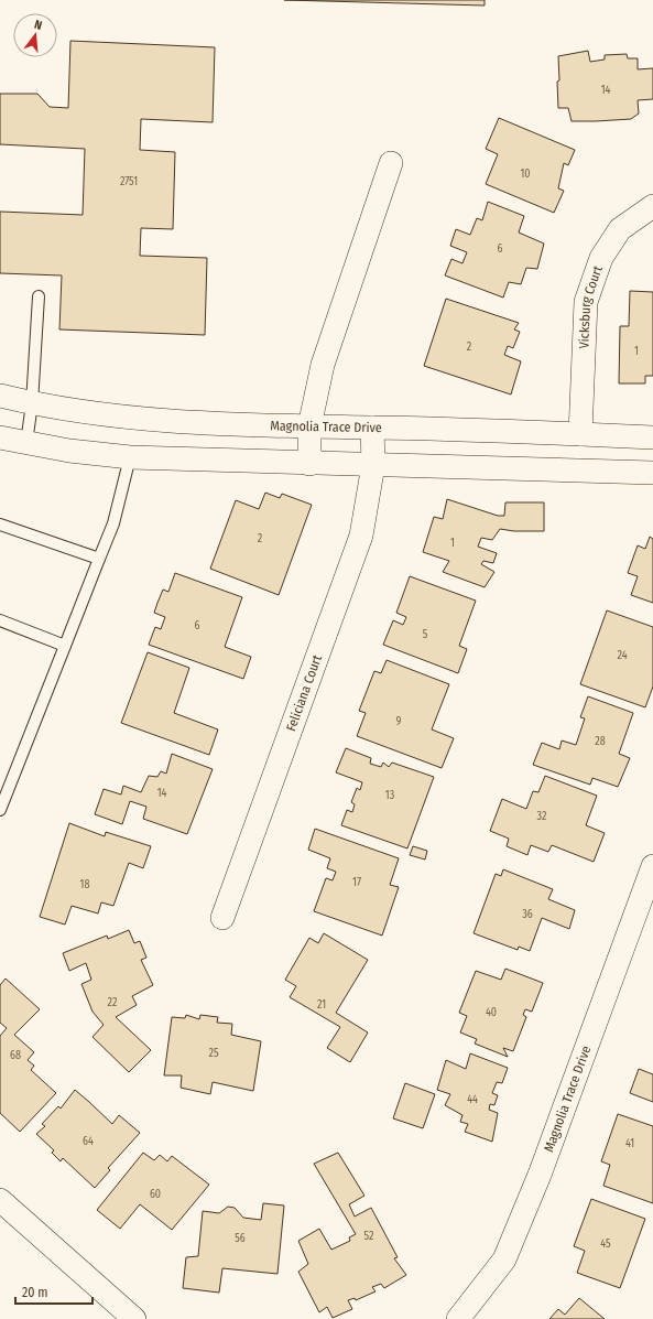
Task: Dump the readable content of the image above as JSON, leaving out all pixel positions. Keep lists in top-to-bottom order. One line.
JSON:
{"streets":{"street":["Vicksburg Court","Magnolia Trace Drive","Feliciana Court"]},"crossings":[["Vicksburg Court","Magnolia Trace Drive"],["Magnolia Trace Drive","Feliciana Court"]],"house_numbers":["14","10","2751","6","2","1","2","1","6","5","24","9","28","14","13","32","17","18","36","22","21","40","25","68","44","64","41","60","52","56","45"],"scale_bar":"20 m","north":"top"}
